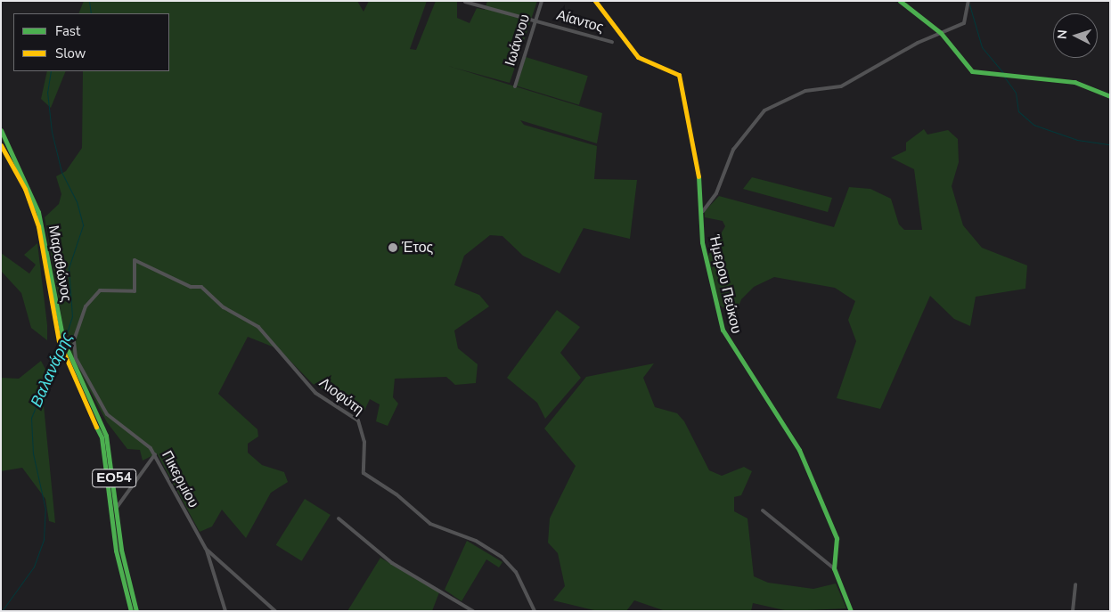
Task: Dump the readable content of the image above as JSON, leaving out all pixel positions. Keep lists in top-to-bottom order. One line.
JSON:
{"streets":{"main road":["Μαραθώνος","Ήμερου Πεύκου","ΕΟ54"],"street":["Αίαντος","Ιωάννου","Λιοφύτη","Πικερμίου"]},"crossings":[["Αίαντος","Ιωάννου"],["Λιοφύτη","Πικερμίου"]],"water":["Βαλανάρης"],"places":["Έτος"],"legend":["Fast","Slow"],"north":"left"}
